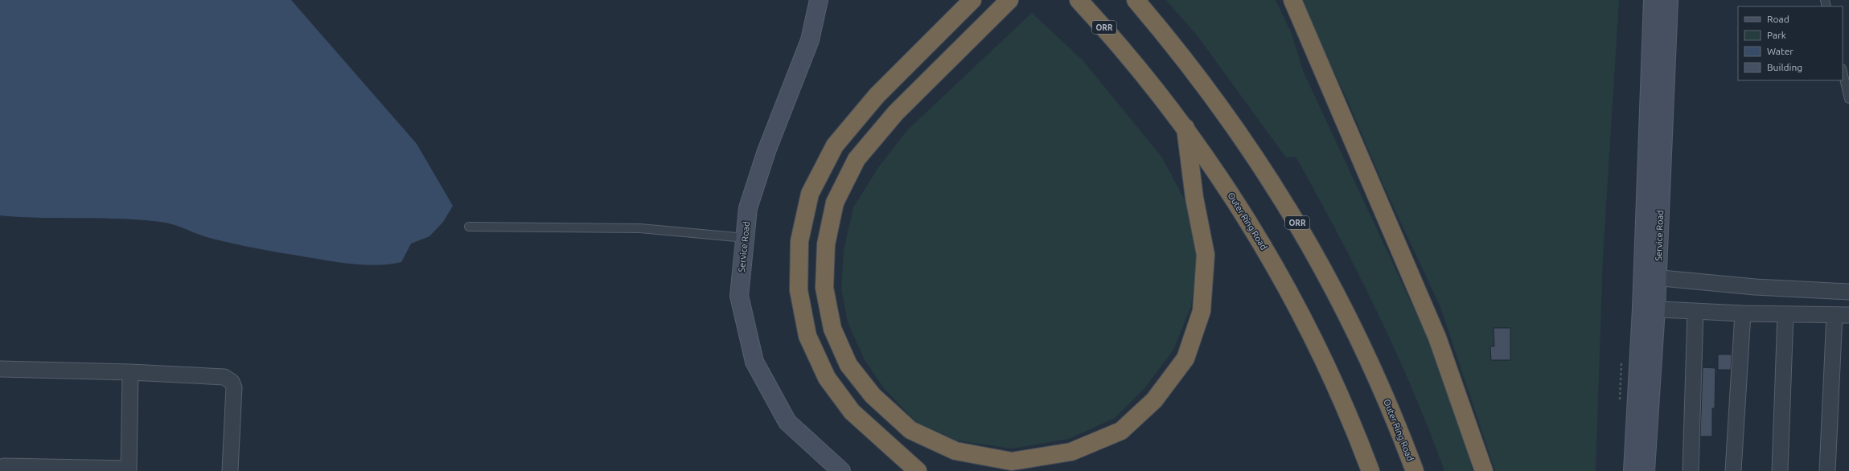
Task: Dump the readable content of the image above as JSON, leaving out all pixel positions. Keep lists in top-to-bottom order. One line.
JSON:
{"streets":{"highway":["ORR","Outer Ring Road"],"main road":["Service Road"]},"legend":["Road","Park","Water","Building"]}
